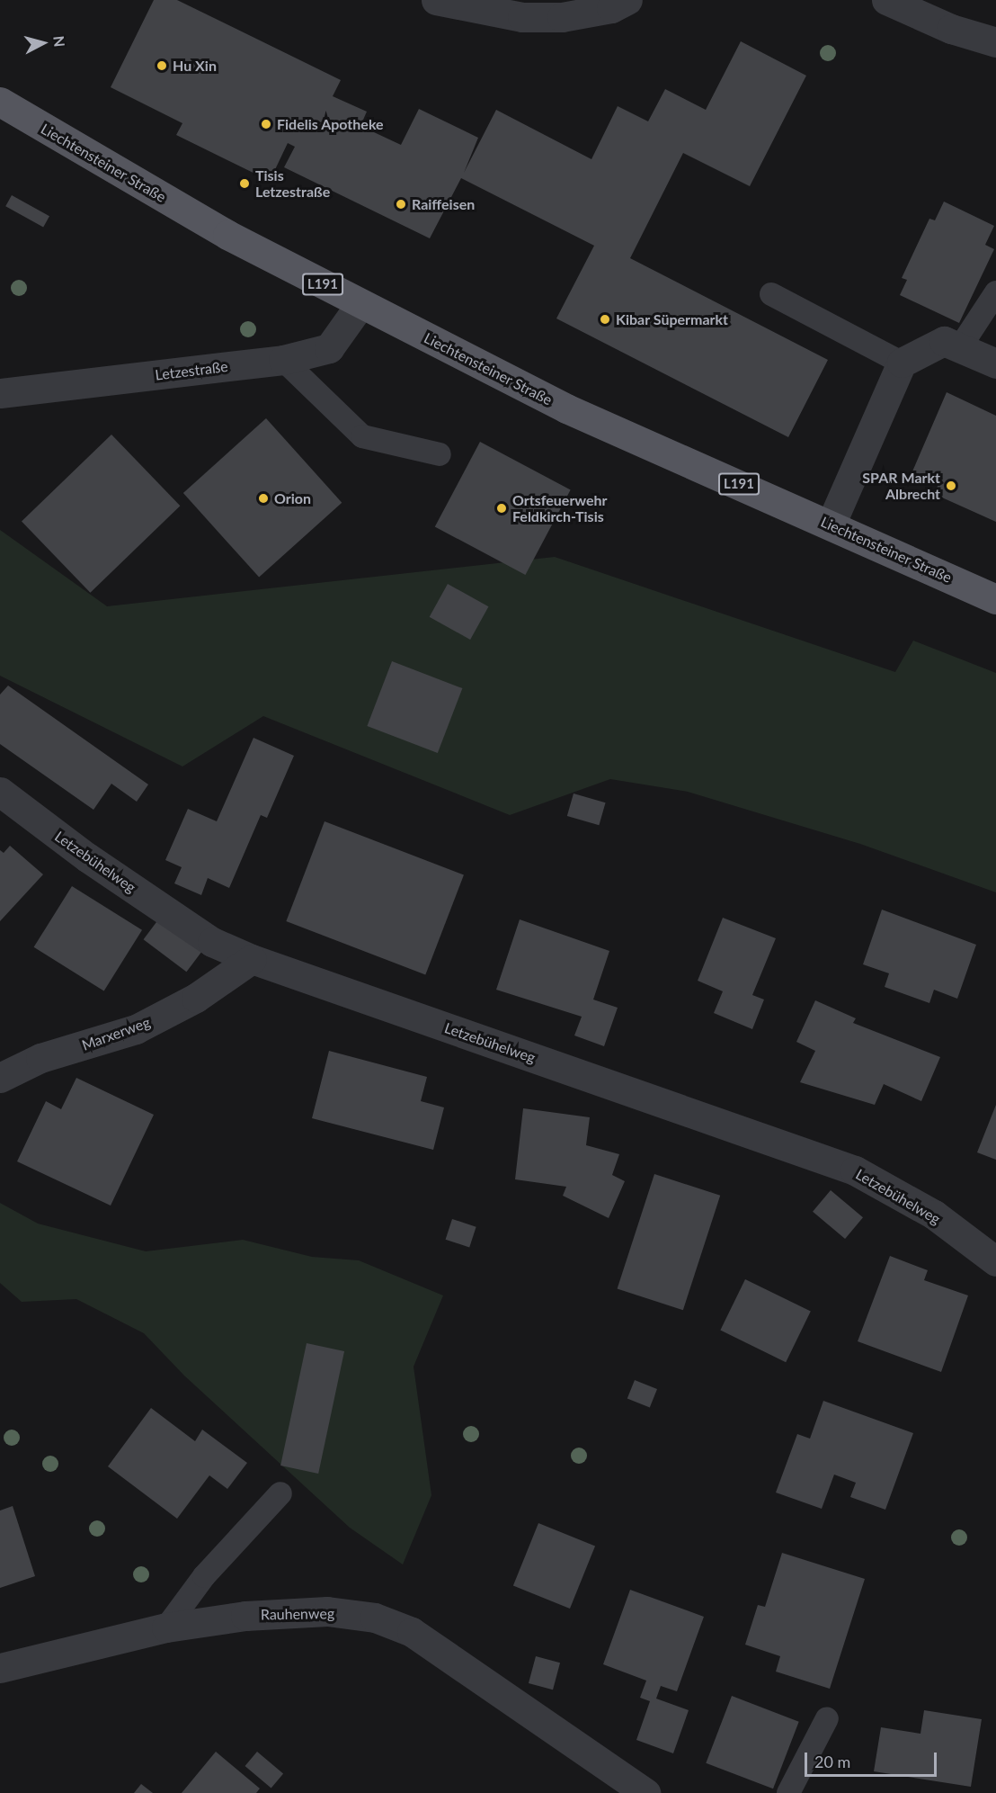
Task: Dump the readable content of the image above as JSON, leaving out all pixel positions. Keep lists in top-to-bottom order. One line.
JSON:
{"streets":{"main road":["Liechtensteiner Straße","L191"],"street":["Letzestraße","Letzebühelweg","Marxerweg","Rauhenweg"]},"crossings":[["Liechtensteiner Straße","Letzestraße"],["Letzebühelweg","Marxerweg"]],"places":["Hu Xin","Fidelis Apotheke","Tisis Letzestraße","Raiffeisen","Kibar Süpermarkt","SPAR Markt Albrecht","Orion","Ortsfeuerwehr Feldkirch-Tisis"],"scale_bar":"20 m","north":"right"}
